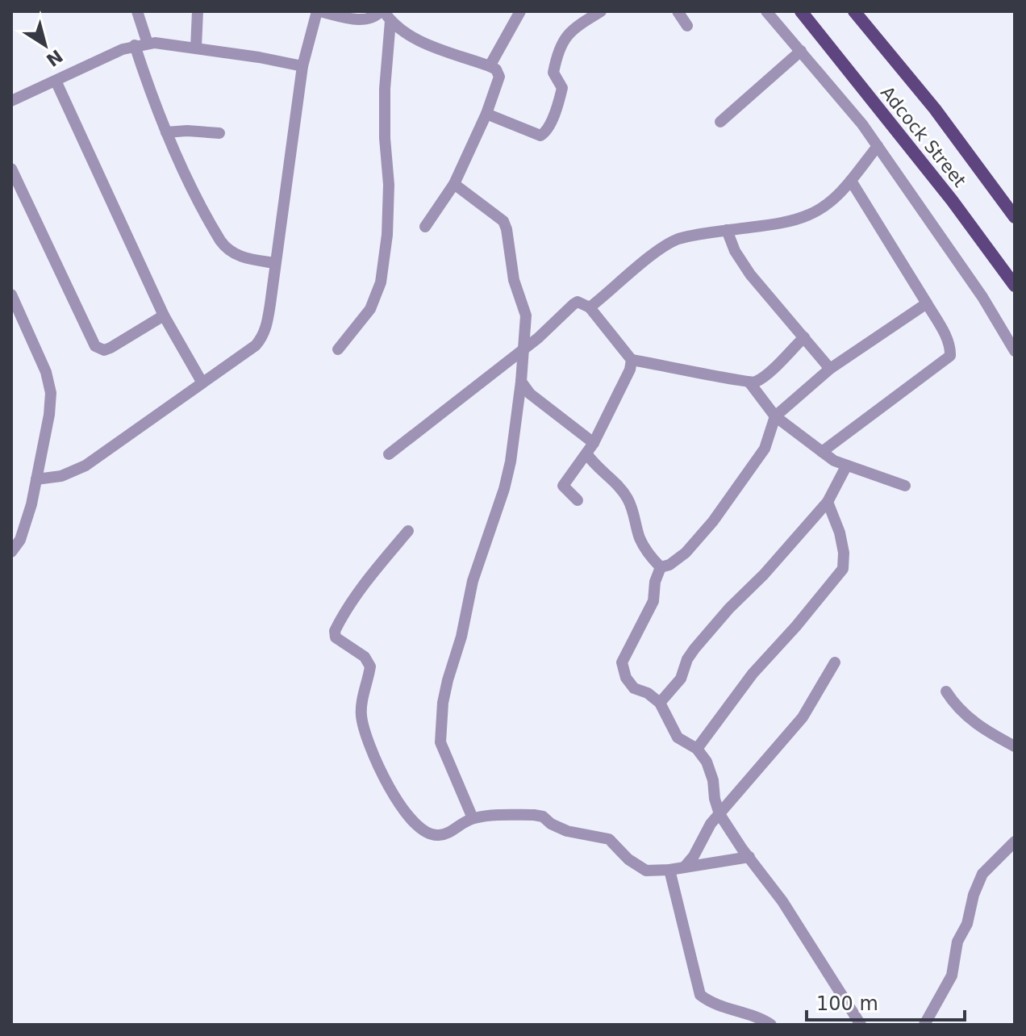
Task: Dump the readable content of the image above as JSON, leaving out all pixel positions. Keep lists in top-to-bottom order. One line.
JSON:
{"streets":{"main road":["Adcock Street"]},"scale_bar":"100 m","north":"bottom right"}
